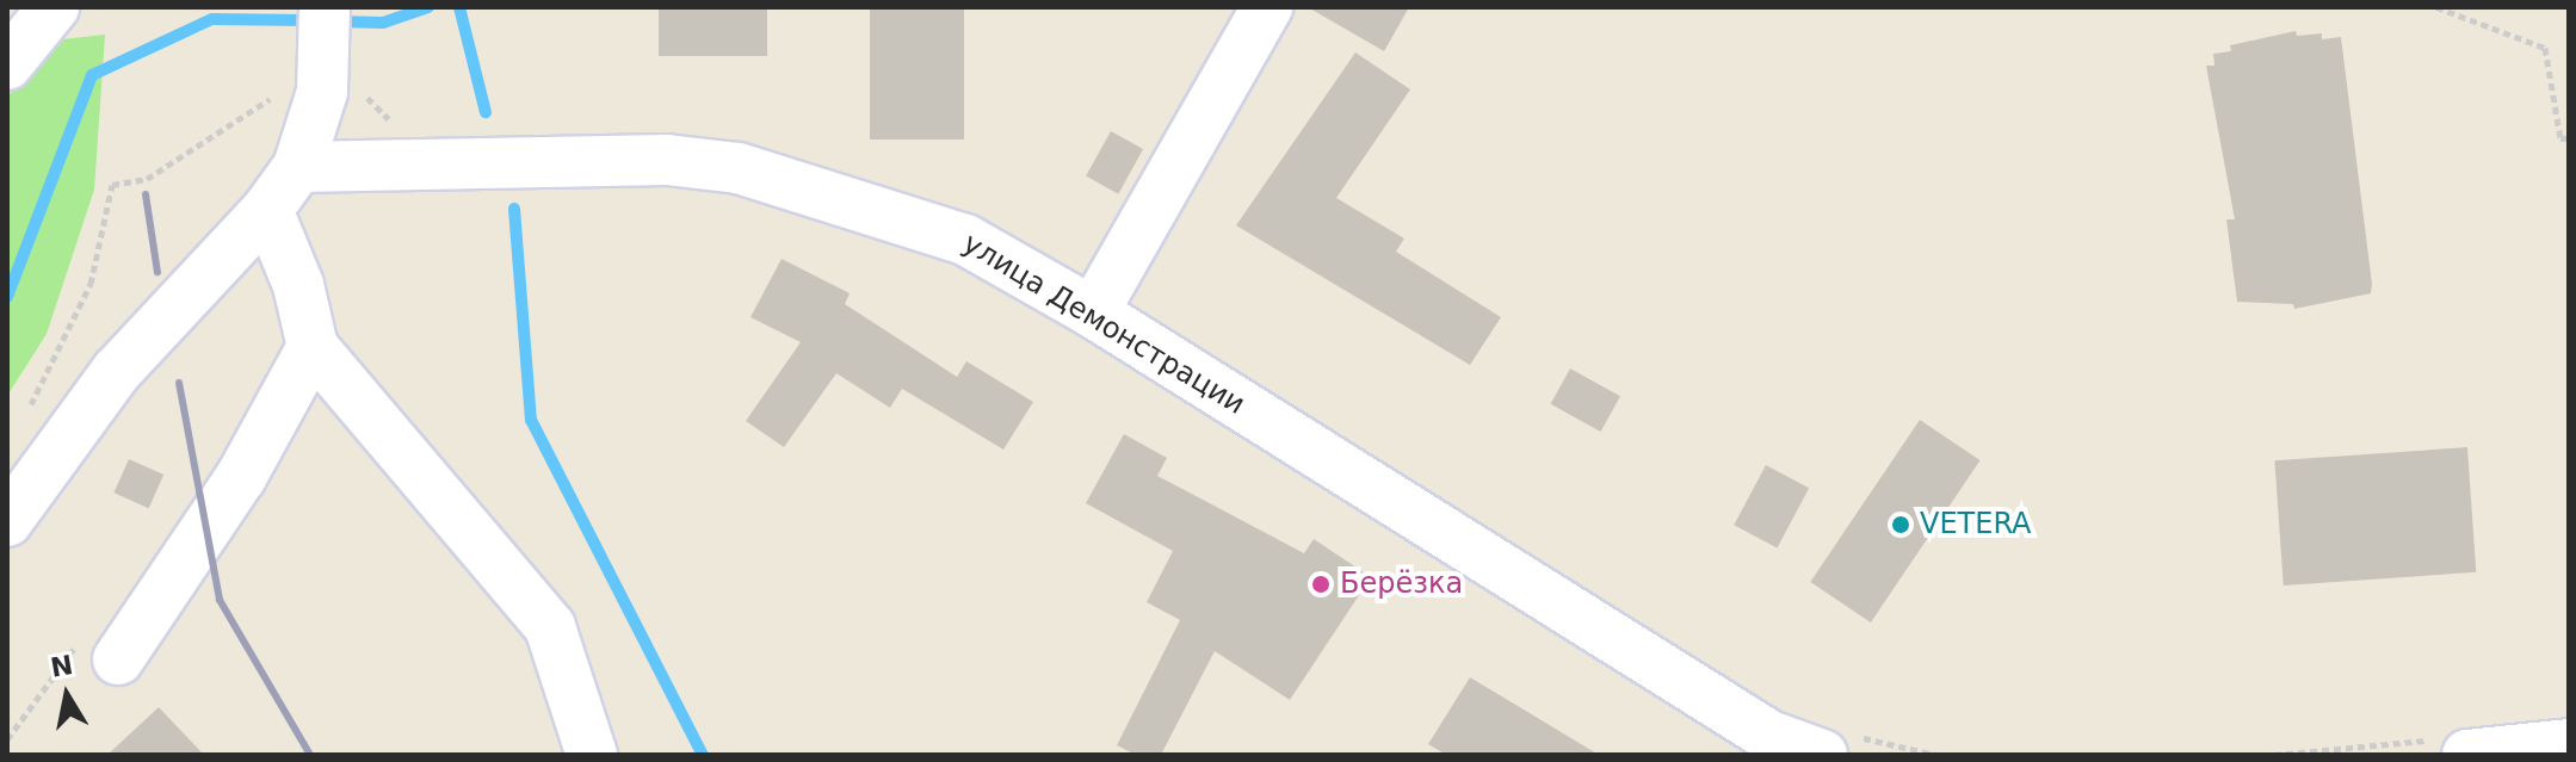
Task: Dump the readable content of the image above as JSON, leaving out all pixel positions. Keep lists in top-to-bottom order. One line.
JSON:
{"streets":{"street":["улица Демонстрации"]},"places":["VETERA","Берёзка"],"north":"top"}
